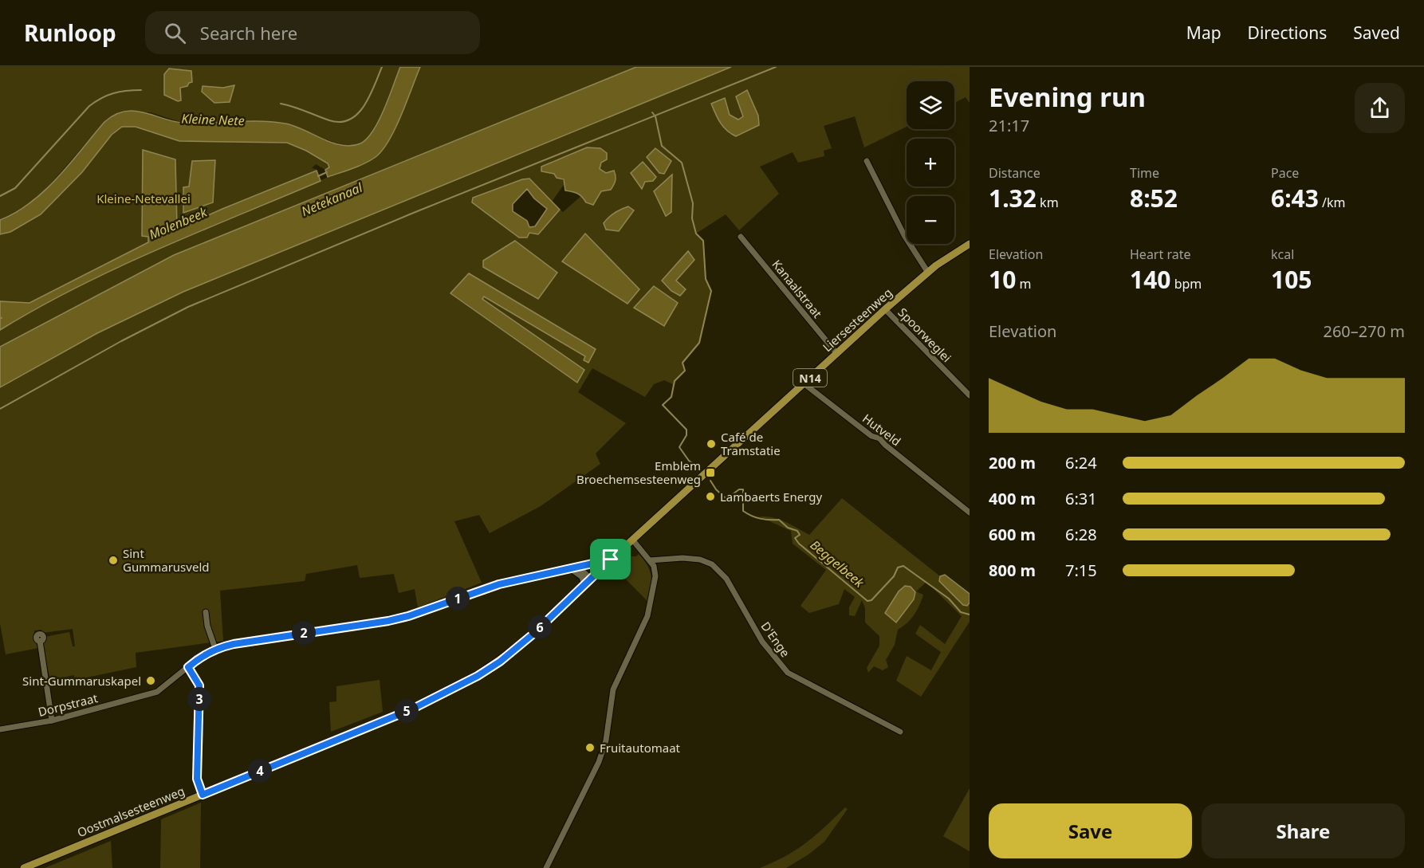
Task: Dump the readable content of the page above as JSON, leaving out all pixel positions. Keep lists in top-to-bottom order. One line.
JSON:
{"streets":{"main road":["Liersesteenweg","N14","Oostmalsesteenweg"],"street":["Kanaalstraat","Spoorweglei","Hutveld","D'Enge","Dorpstraat"]},"crossings":[["Kanaalstraat","Liersesteenweg"],["Liersesteenweg","Spoorweglei"],["Liersesteenweg","Hutveld"],["Liersesteenweg","Oostmalsesteenweg"],["Dorpstraat","Oostmalsesteenweg"]],"water":["Kleine Nete","Netekanaal","Molenbeek","Beggelbeek"],"parks":["Kleine-Netevallei"],"places":{"other":["Café de Tramstatie","Lambaerts Energy","Sint Gummarusveld","Sint-Gummaruskapel","Fruitautomaat"],"transit":["Emblem Broechemsesteenweg"]},"page":{"header":"Runloop","search":"Search here","nav":["Map","Directions","Saved"],"heading":["Evening run","21:17"],"map_buttons":["+","−"],"stats":[["Distance","1.32 km"],["Time","8:52"],["Pace","6:43 /km"],["Elevation","10 m"],["Heart rate","140 bpm"],["kcal","105"]],"chart":["Elevation","260–270 m"],"list":[{"name":"200 m","note":"6:24"},{"name":"400 m","note":"6:31"},{"name":"600 m","note":"6:28"},{"name":"800 m","note":"7:15"}],"pins":["1","6","2","3","5","4"],"buttons":["Save","Share"]}}
